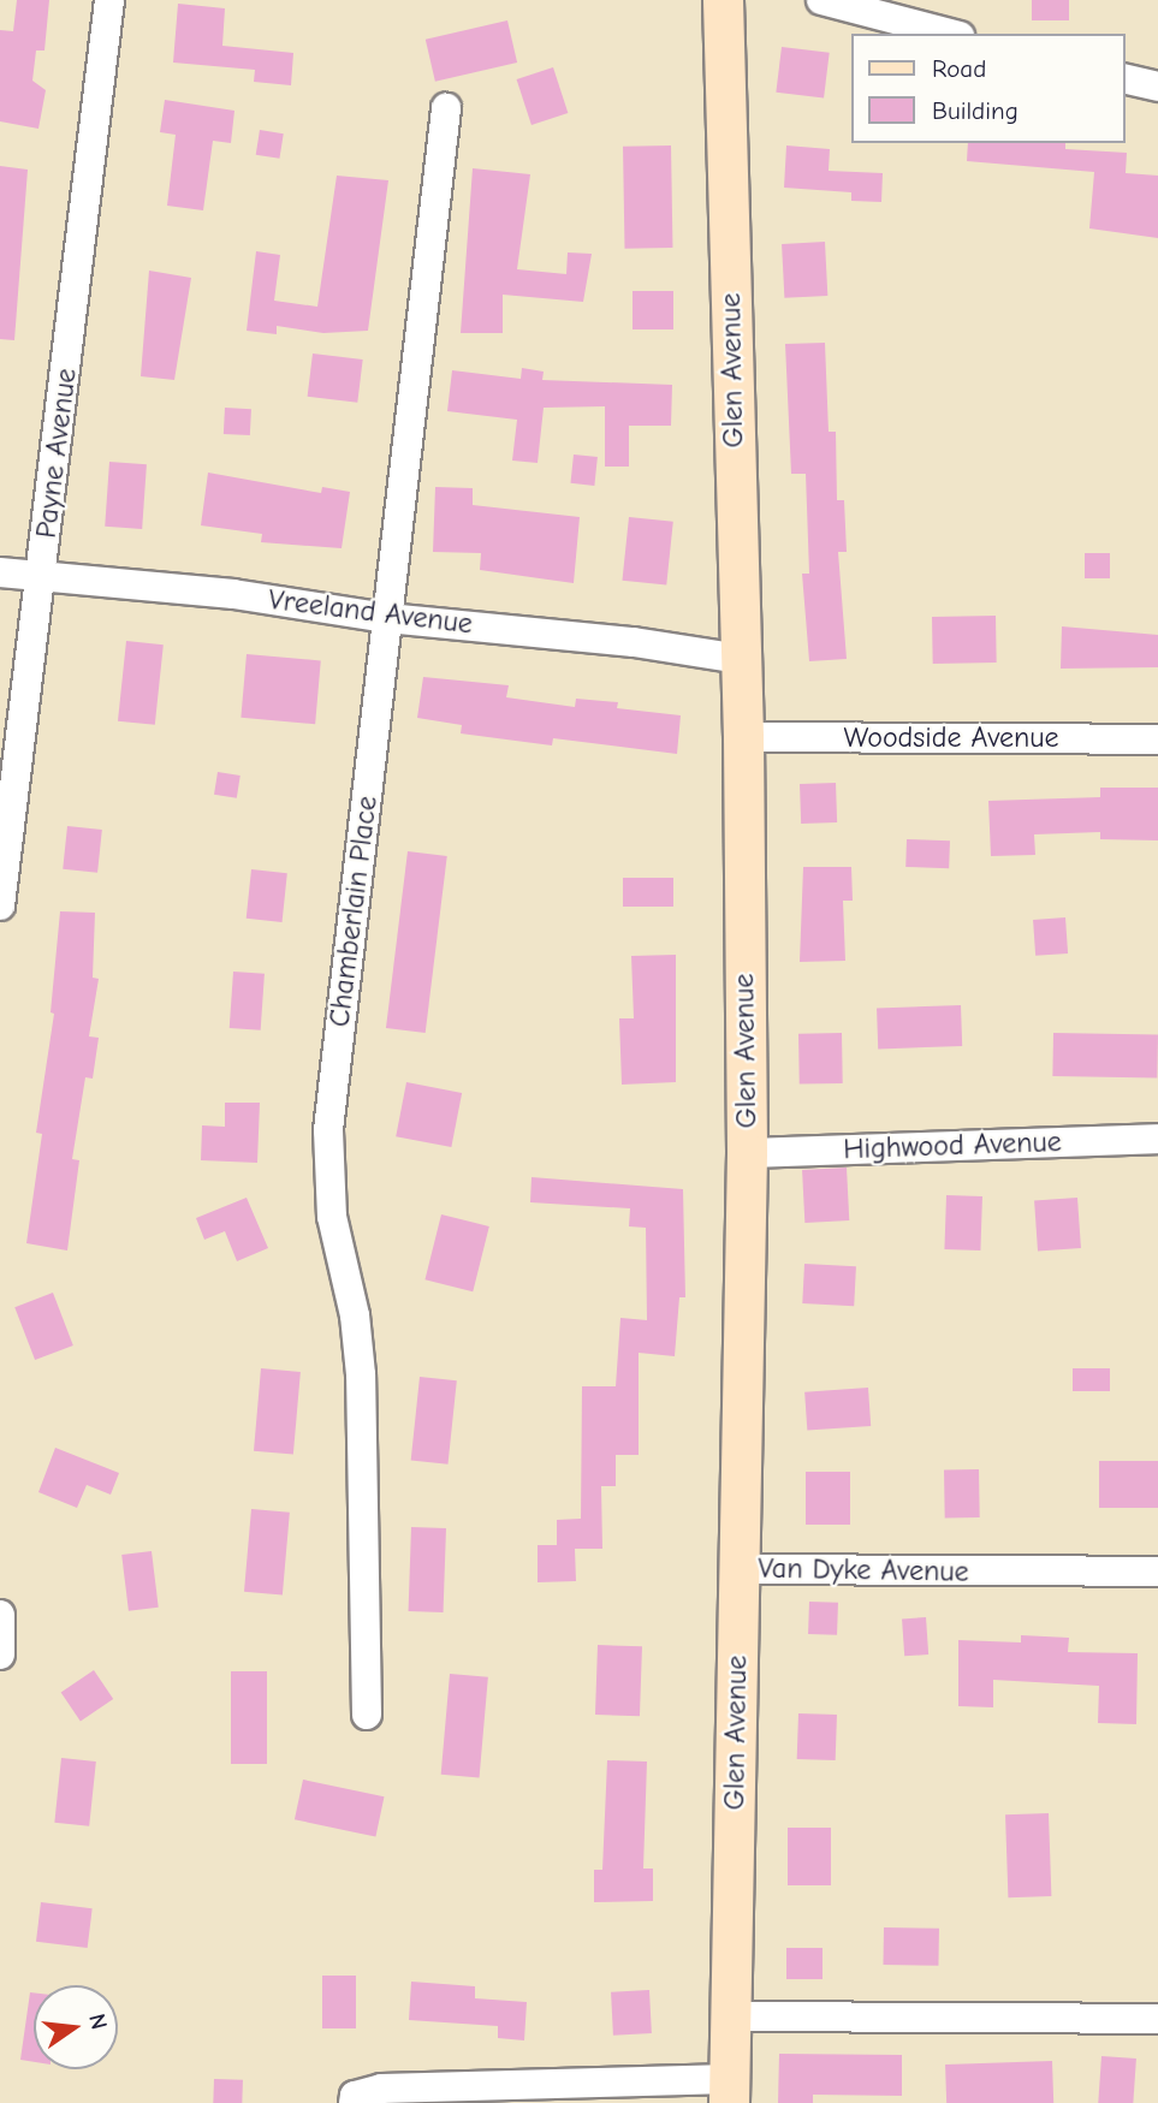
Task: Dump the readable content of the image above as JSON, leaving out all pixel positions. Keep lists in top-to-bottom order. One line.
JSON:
{"streets":{"street":["Glen Avenue","Payne Avenue","Vreeland Avenue","Woodside Avenue","Chamberlain Place","Highwood Avenue","Van Dyke Avenue"]},"crossings":[["Glen Avenue","Vreeland Avenue"],["Glen Avenue","Woodside Avenue"],["Glen Avenue","Highwood Avenue"],["Glen Avenue","Van Dyke Avenue"],["Payne Avenue","Vreeland Avenue"],["Vreeland Avenue","Chamberlain Place"]],"legend":["Road","Building"],"north":"right"}
